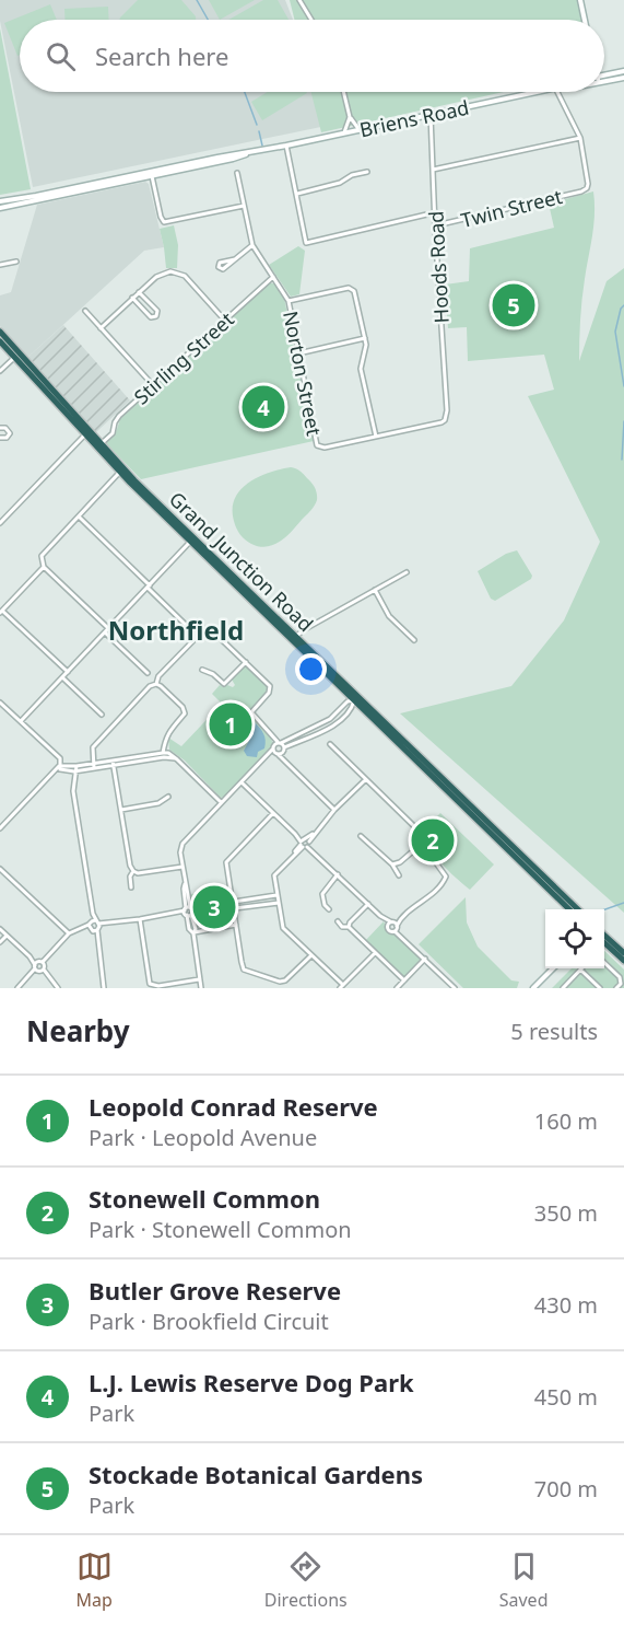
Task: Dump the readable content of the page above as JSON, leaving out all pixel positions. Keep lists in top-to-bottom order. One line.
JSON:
{"streets":{"highway":["Grand Junction Road"],"main road":["Briens Road"],"street":["Twin Street","Hoods Road","Stirling Street","Norton Street"]},"crossings":[["Briens Road","Hoods Road"],["Twin Street","Hoods Road"],["Hoods Road","Norton Street"],["Stirling Street","Grand Junction Road"]],"districts":["Northfield"],"page":{"search":"Search here","pins":["5","4","1","2","3"],"heading":["Nearby","5 results"],"list":[{"mark":"1","name":"Leopold Conrad Reserve","note":"Park · Leopold Avenue","value":"160 m"},{"mark":"2","name":"Stonewell Common","note":"Park · Stonewell Common","value":"350 m"},{"mark":"3","name":"Butler Grove Reserve","note":"Park · Brookfield Circuit","value":"430 m"},{"mark":"4","name":"L.J. Lewis Reserve Dog Park","note":"Park","value":"450 m"},{"mark":"5","name":"Stockade Botanical Gardens","note":"Park","value":"700 m"}],"nav":["Map","Directions","Saved"]}}
